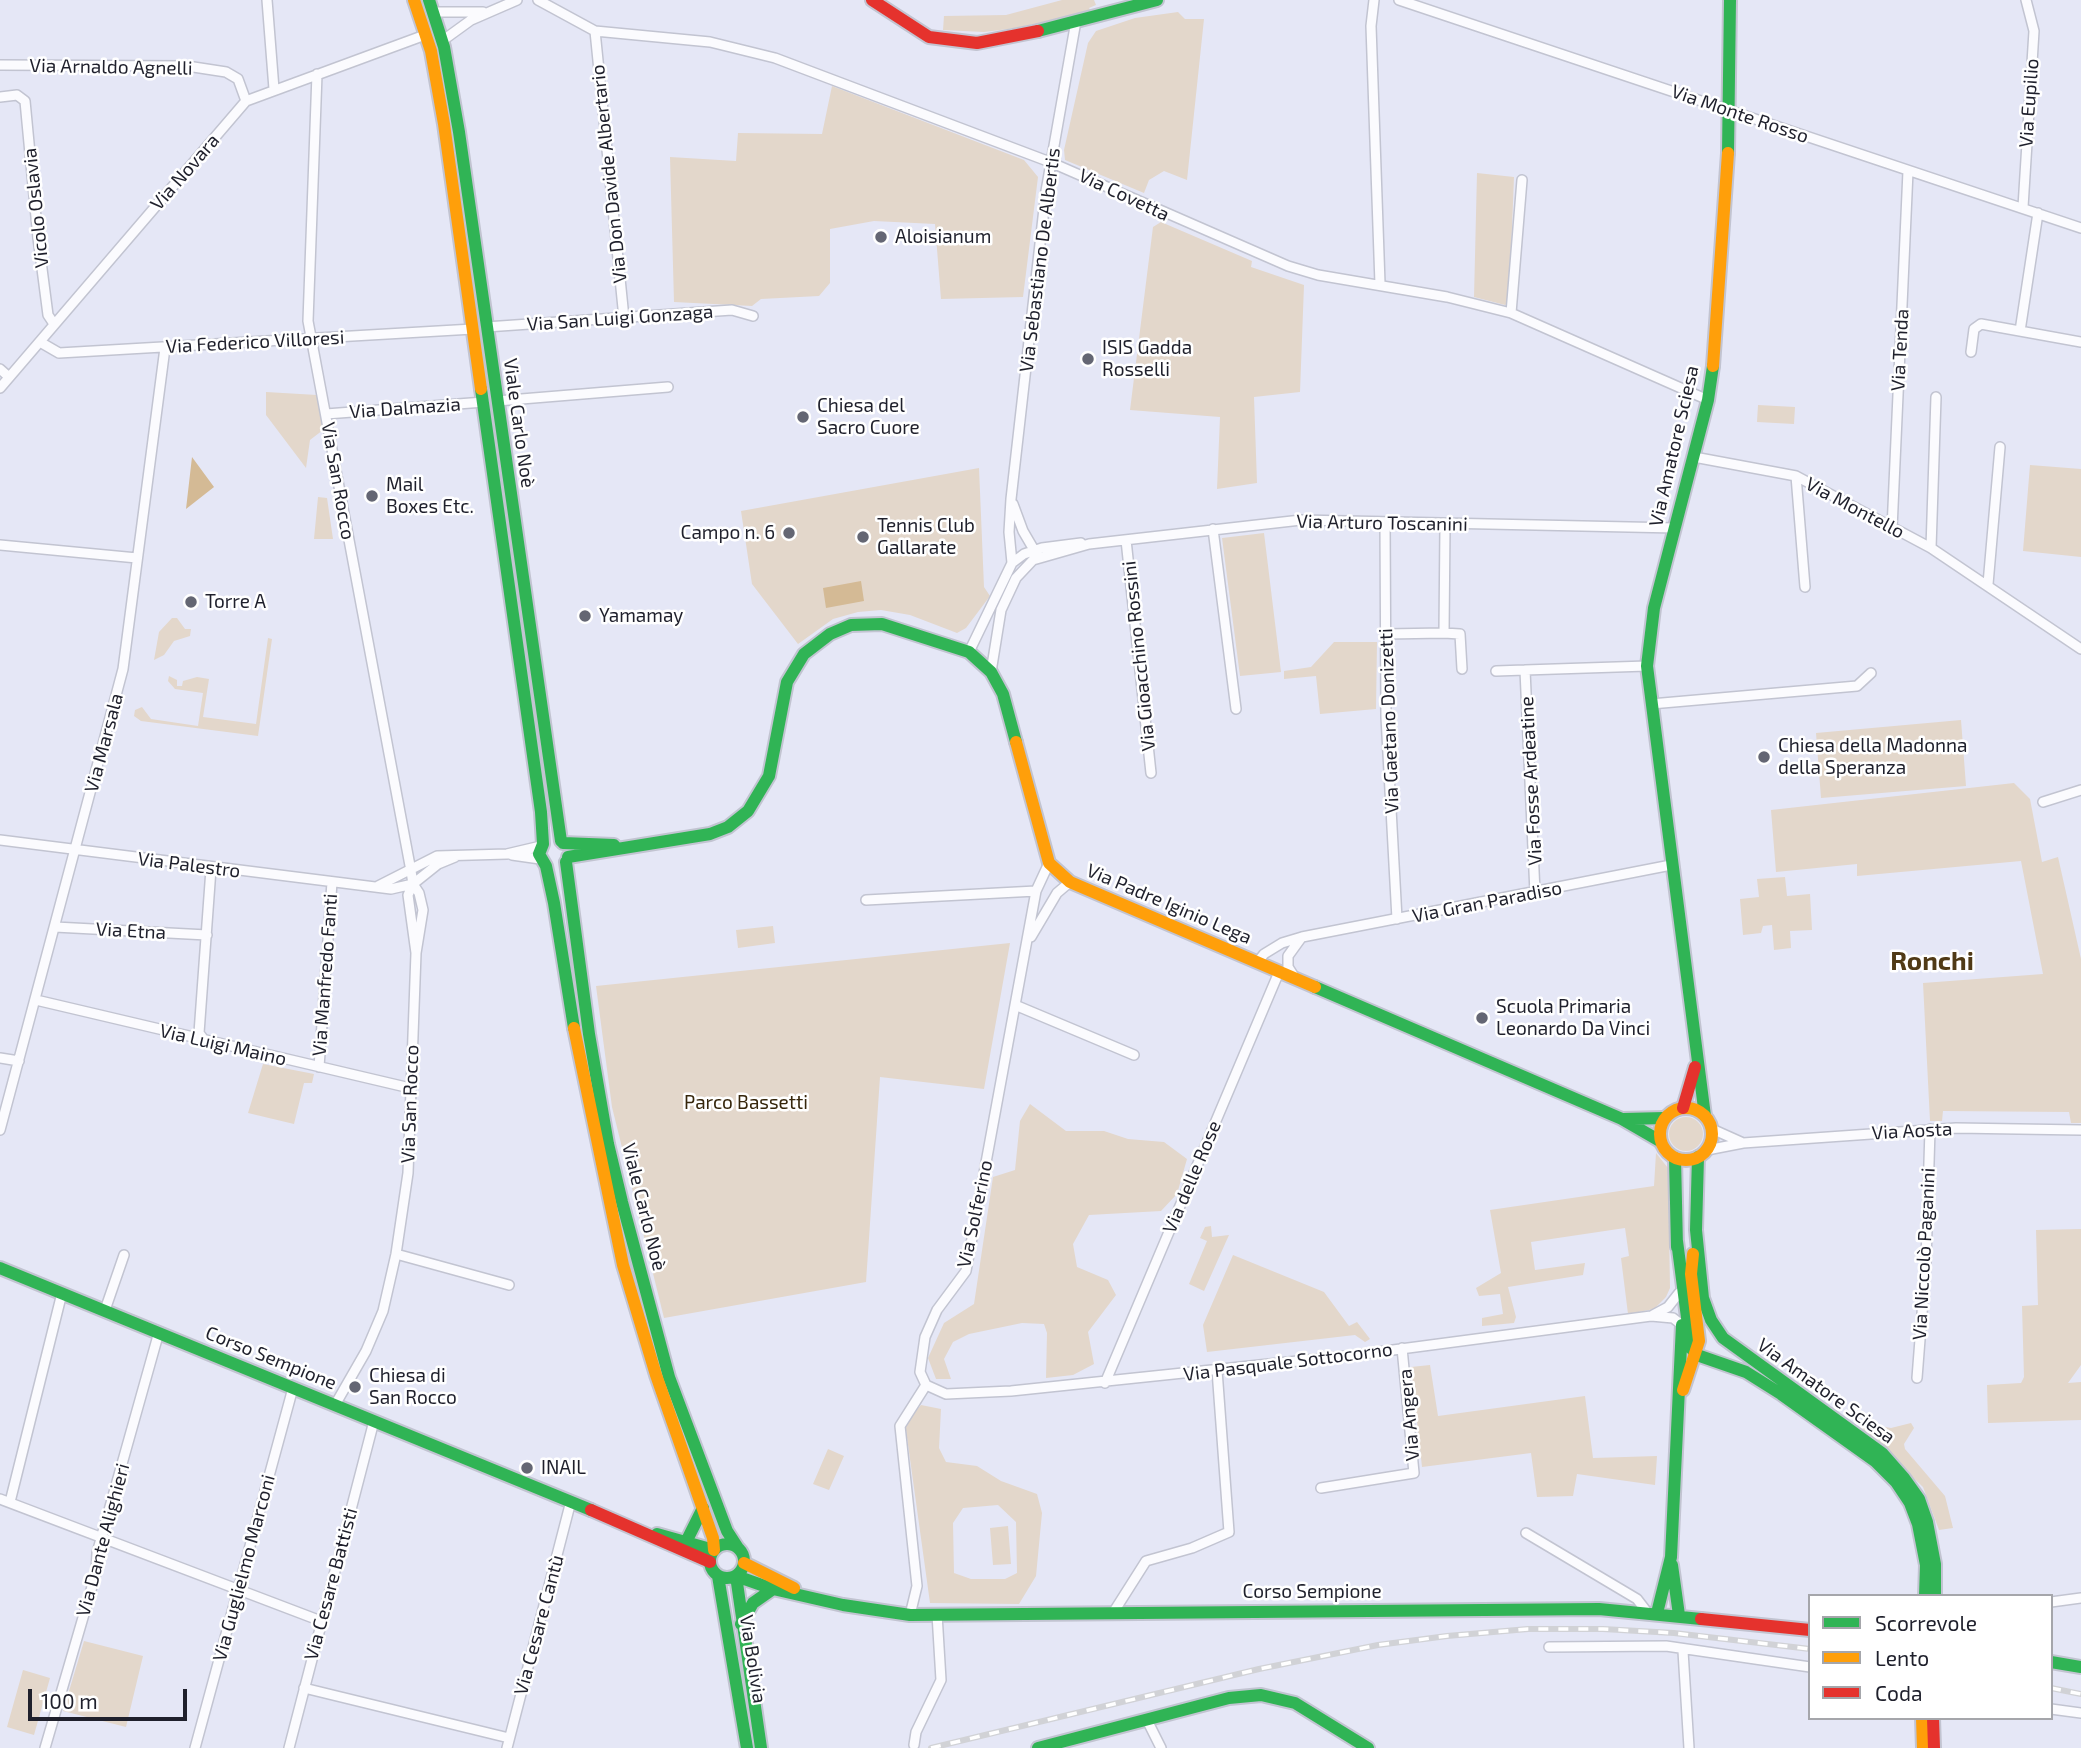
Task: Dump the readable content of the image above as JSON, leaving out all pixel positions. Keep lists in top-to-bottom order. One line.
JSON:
{"streets":{"street":["Via Arnaldo Agnelli","Via Eupilio","Via Monte Rosso","Via Novara","Via Don Davide Albertario","Via Covetta","Vicolo Oslavia","Via Sebastiano De Albertis","Via San Luigi Gonzaga","Via Federico Villoresi","Via Tenda","Via Dalmazia","Viale Carlo Noè","Via Amatore Sciesa","Via San Rocco","Via Montello","Via Arturo Toscanini","Via Gioacchino Rossini","Via Gaetano Donizetti","Via Marsala","Via Fosse Ardeatine","Via Palestro","Via Gran Paradiso","Via Padre Iginio Lega","Via Etna","Via Manfredo Fanti","Via Luigi Maino","Via Aosta","Via delle Rose","Via Solferino","Via Niccolò Paganini","Corso Sempione","Via Pasquale Sottocorno","Via Angera","Via Dante Alighieri","Via Guglielmo Marconi","Via Cesare Battisti","Via Cesare Cantù","Via Bolivia"]},"crossings":[["Via Arnaldo Agnelli","Via Novara"],["Via Eupilio","Via Monte Rosso"],["Via Monte Rosso","Via Tenda"],["Via Monte Rosso","Via Amatore Sciesa"],["Via Novara","Vicolo Oslavia"],["Via Novara","Via Federico Villoresi"],["Via Novara","Viale Carlo Noè"],["Via Novara","Via San Rocco"],["Via Don Davide Albertario","Via Covetta"],["Via Don Davide Albertario","Via San Luigi Gonzaga"],["Via Covetta","Via Sebastiano De Albertis"],["Via Covetta","Via Amatore Sciesa"],["Via Sebastiano De Albertis","Via Arturo Toscanini"],["Via San Luigi Gonzaga","Via Federico Villoresi"],["Via San Luigi Gonzaga","Viale Carlo Noè"],["Via Federico Villoresi","Viale Carlo Noè"],["Via Federico Villoresi","Via San Rocco"],["Via Federico Villoresi","Via Marsala"],["Via Tenda","Via Montello"],["Via Dalmazia","Viale Carlo Noè"],["Via Dalmazia","Via San Rocco"],["Viale Carlo Noè","Via Palestro"],["Viale Carlo Noè","Corso Sempione"],["Viale Carlo Noè","Via Bolivia"],["Via Amatore Sciesa","Via Montello"],["Via Amatore Sciesa","Via Arturo Toscanini"],["Via Amatore Sciesa","Via Fosse Ardeatine"],["Via Amatore Sciesa","Via Gran Paradiso"],["Via Amatore Sciesa","Via Padre Iginio Lega"],["Via Amatore Sciesa","Via Aosta"],["Via Amatore Sciesa","Corso Sempione"],["Via Amatore Sciesa","Via Pasquale Sottocorno"],["Via San Rocco","Via Palestro"],["Via San Rocco","Via Luigi Maino"],["Via San Rocco","Corso Sempione"],["Via Arturo Toscanini","Via Gioacchino Rossini"],["Via Arturo Toscanini","Via Gaetano Donizetti"],["Via Gaetano Donizetti","Via Gran Paradiso"],["Via Marsala","Via Palestro"],["Via Marsala","Via Etna"],["Via Marsala","Via Luigi Maino"],["Via Fosse Ardeatine","Via Gran Paradiso"],["Via Palestro","Via Manfredo Fanti"],["Via Gran Paradiso","Via Padre Iginio Lega"],["Via Padre Iginio Lega","Via Aosta"],["Via Padre Iginio Lega","Via delle Rose"],["Via Padre Iginio Lega","Via Solferino"],["Via Manfredo Fanti","Via Luigi Maino"],["Via Aosta","Via Niccolò Paganini"],["Via delle Rose","Via Pasquale Sottocorno"],["Via Solferino","Via Pasquale Sottocorno"],["Corso Sempione","Via Dante Alighieri"],["Corso Sempione","Via Guglielmo Marconi"],["Corso Sempione","Via Cesare Battisti"],["Corso Sempione","Via Cesare Cantù"],["Corso Sempione","Via Bolivia"],["Via Pasquale Sottocorno","Via Angera"]],"districts":["Ronchi"],"parks":["Parco Bassetti"],"places":["Aloisianum","ISIS Gadda Rosselli","Chiesa del Sacro Cuore","Mail Boxes Etc.","Campo n. 6","Tennis Club Gallarate","Torre A","Yamamay","Chiesa della Madonna della Speranza","Scuola Primaria Leonardo Da Vinci","Chiesa di San Rocco","INAIL"],"legend":["Scorrevole","Lento","Coda"],"scale_bar":"100 m"}
